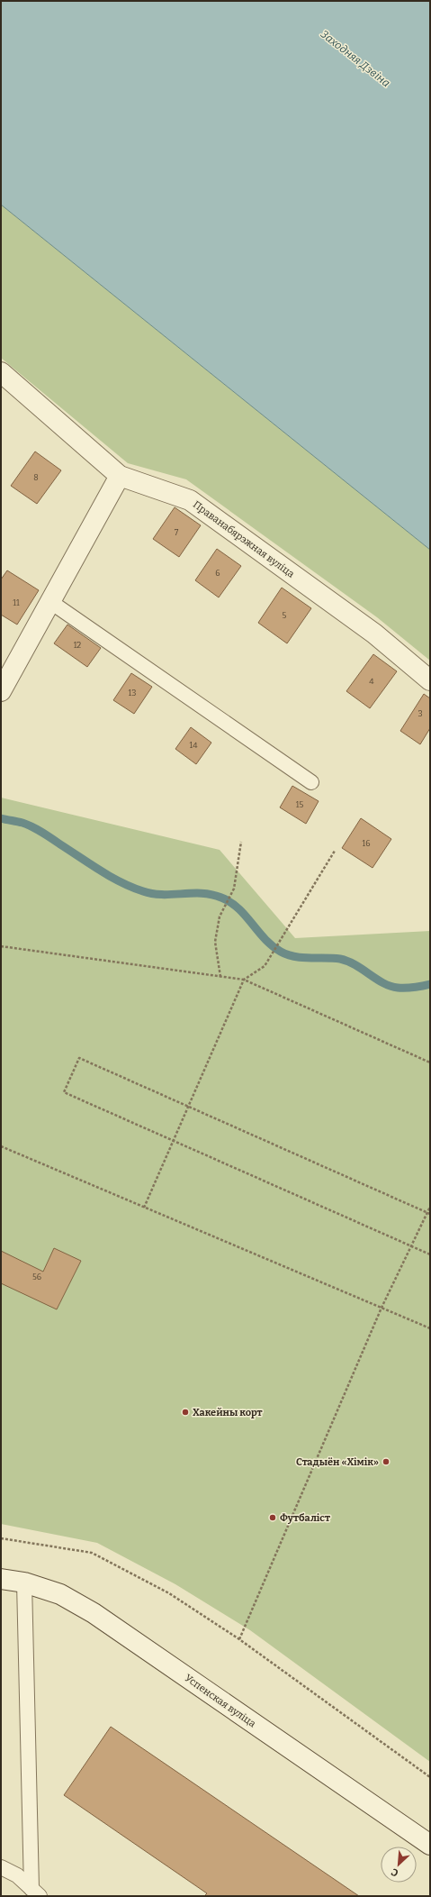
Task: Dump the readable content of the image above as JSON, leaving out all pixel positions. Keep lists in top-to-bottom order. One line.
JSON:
{"streets":{"street":["Праванабярэжная вуліца","Успенская вуліца"]},"water":["Заходняя Дзвіна"],"places":["Хакейны корт","Стадыён «Хімік»","Футбаліст"],"house_numbers":["8","7","6","11","5","12","4","13","3","14","15","16","56"],"north":"bottom left"}
